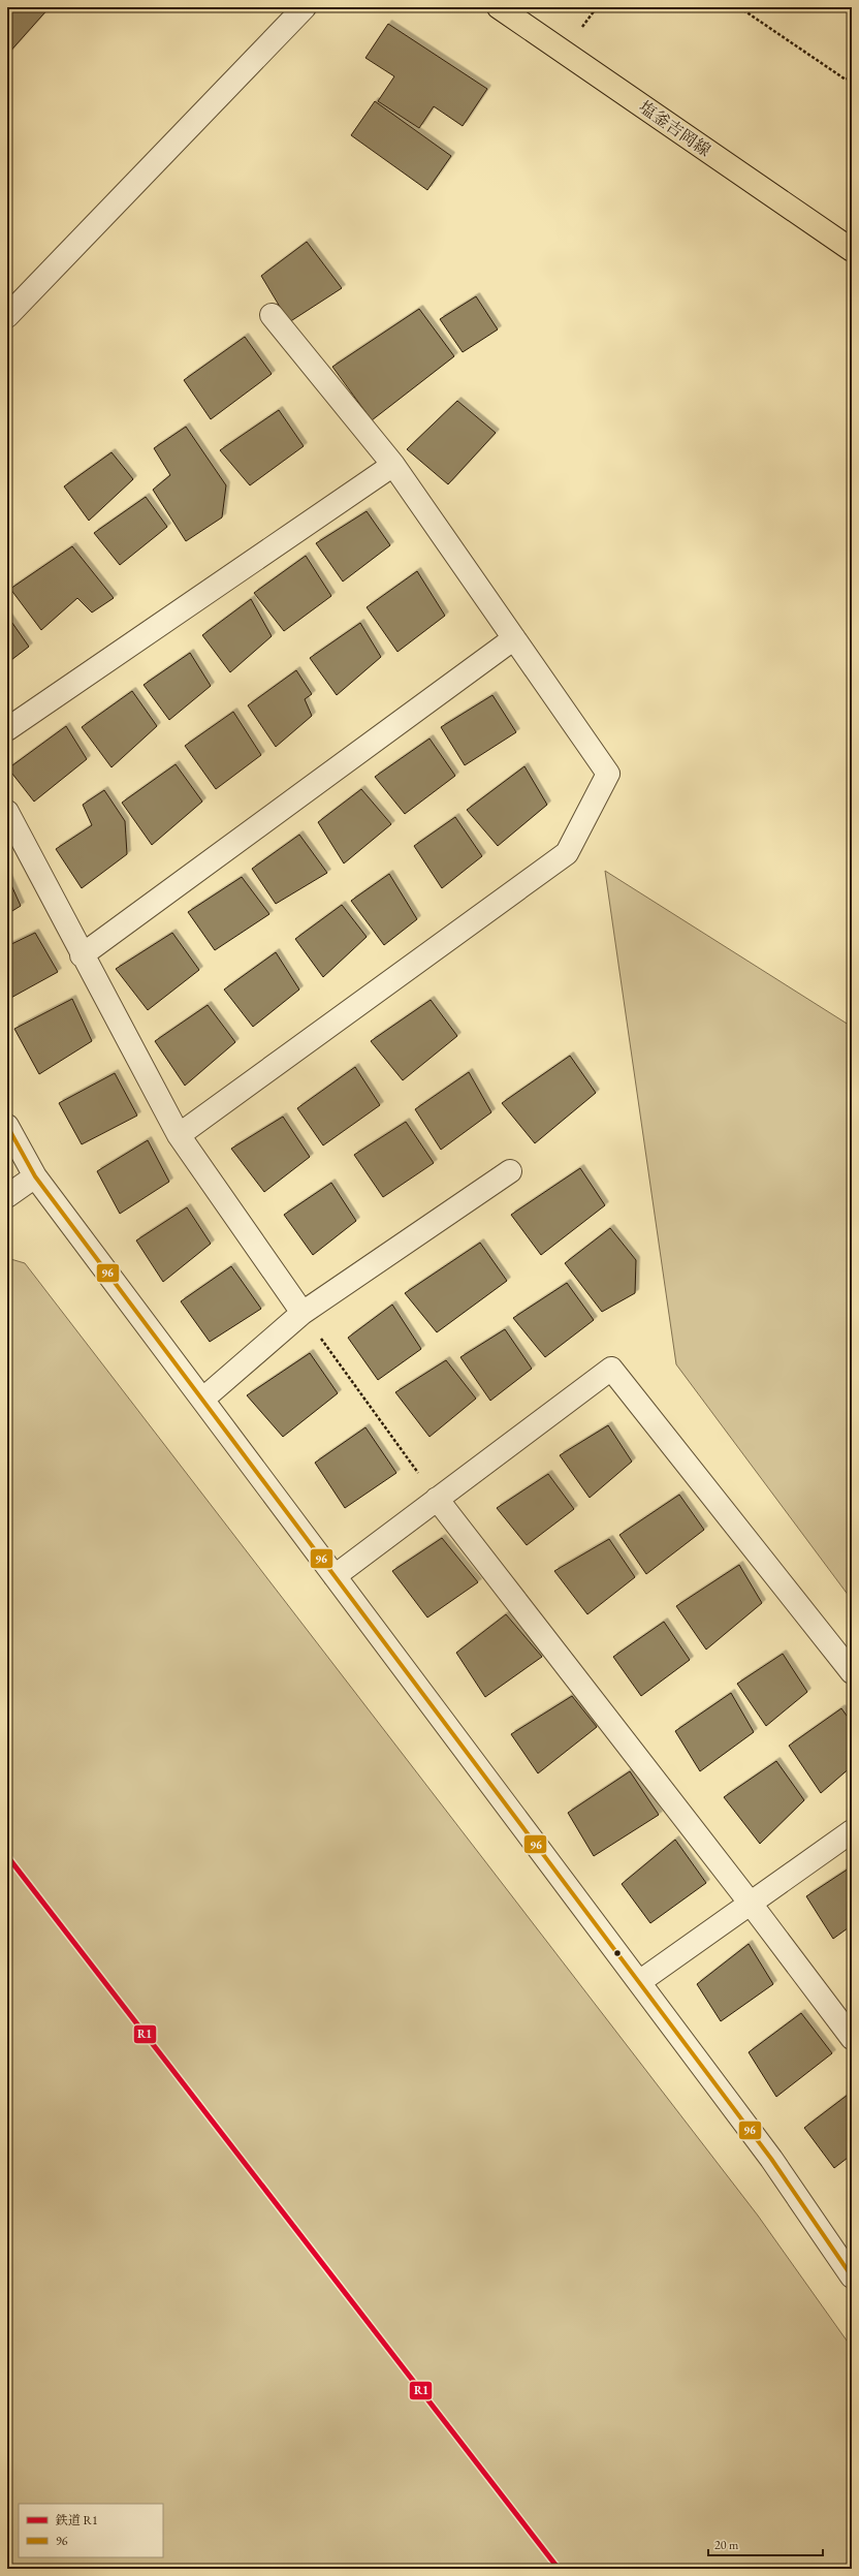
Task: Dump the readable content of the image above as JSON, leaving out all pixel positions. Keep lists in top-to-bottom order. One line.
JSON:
{"streets":{"main road":["塩釜吉岡線"]},"lines":["transit line 96","rail line R1"],"legend":["鉄道 R1","96"],"scale_bar":"20 m"}
